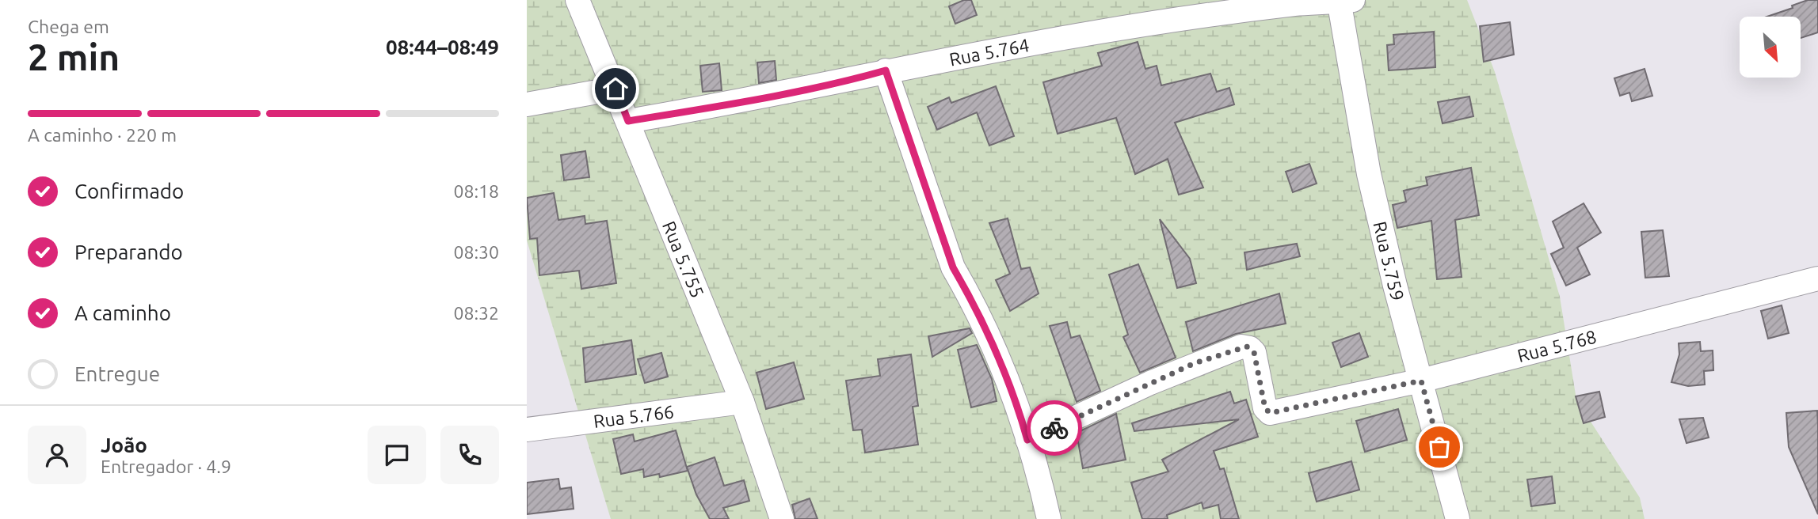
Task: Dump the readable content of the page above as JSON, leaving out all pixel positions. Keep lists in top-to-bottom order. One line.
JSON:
{"streets":{"street":["Rua 5.764","Rua 5.755","Rua 5.759","Rua 5.768","Rua 5.766"]},"crossings":[["Rua 5.764","Rua 5.755"],["Rua 5.764","Rua 5.759"],["Rua 5.755","Rua 5.766"],["Rua 5.759","Rua 5.768"]],"north":"bottom right","page":{"heading":["2 min","Chega em","08:44–08:49"],"panel":["João","Entregador · 4.9"],"bar":"A caminho · 220 m","list":[["Confirmado","08:18"],["Preparando","08:30"],["A caminho","08:32"],"Entregue"]}}
